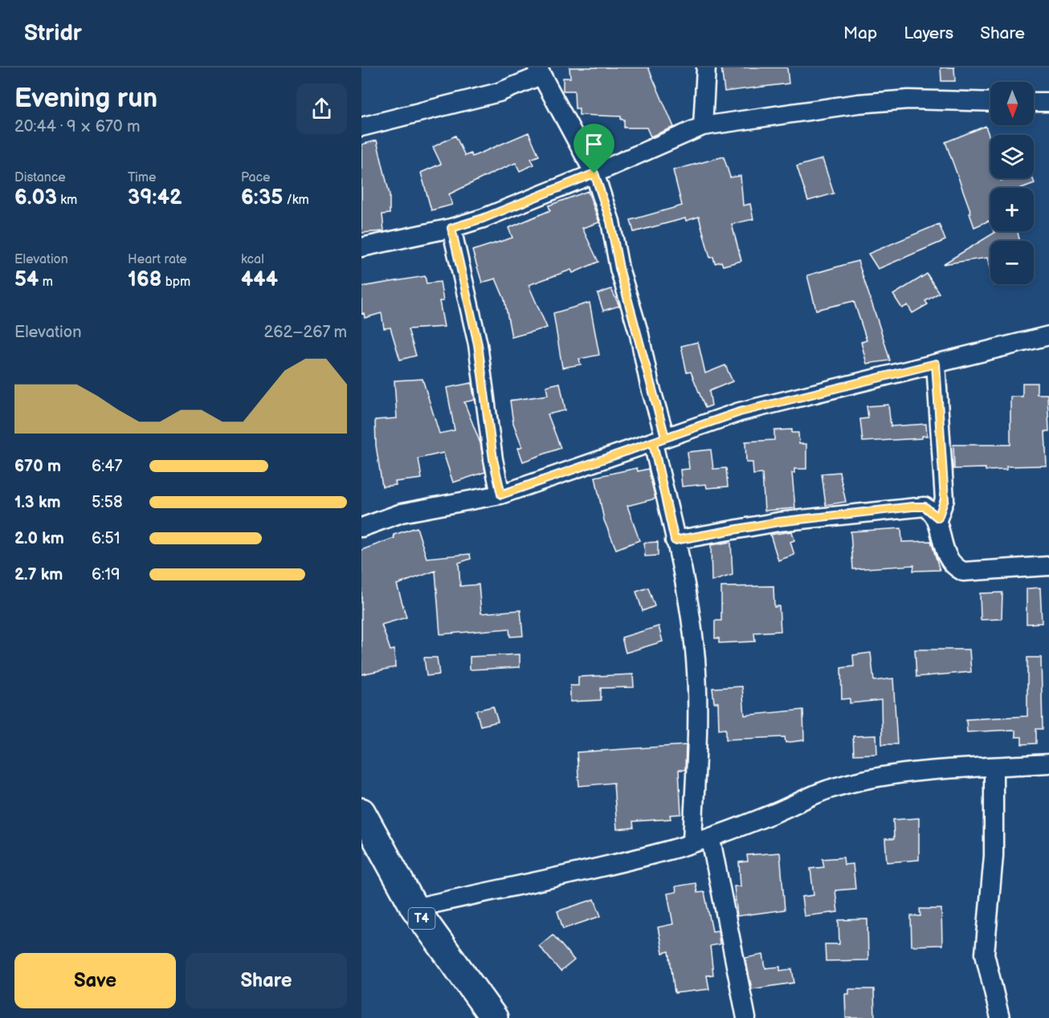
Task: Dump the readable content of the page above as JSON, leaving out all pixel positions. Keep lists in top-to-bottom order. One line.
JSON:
{"streets":{"highway":["T4"]},"north":"bottom","page":{"header":"Stridr","nav":["Map","Layers","Share"],"heading":["Evening run","20:44 · 9 × 670 m"],"map_buttons":["+","−"],"stats":[["Distance","6.03 km"],["Time","39:42"],["Pace","6:35 /km"],["Elevation","54 m"],["Heart rate","168 bpm"],["kcal","444"]],"chart":["Elevation","262–267 m"],"list":[{"name":"670 m","note":"6:47"},{"name":"1.3 km","note":"5:58"},{"name":"2.0 km","note":"6:51"},{"name":"2.7 km","note":"6:19"}],"buttons":["Save","Share"]}}
